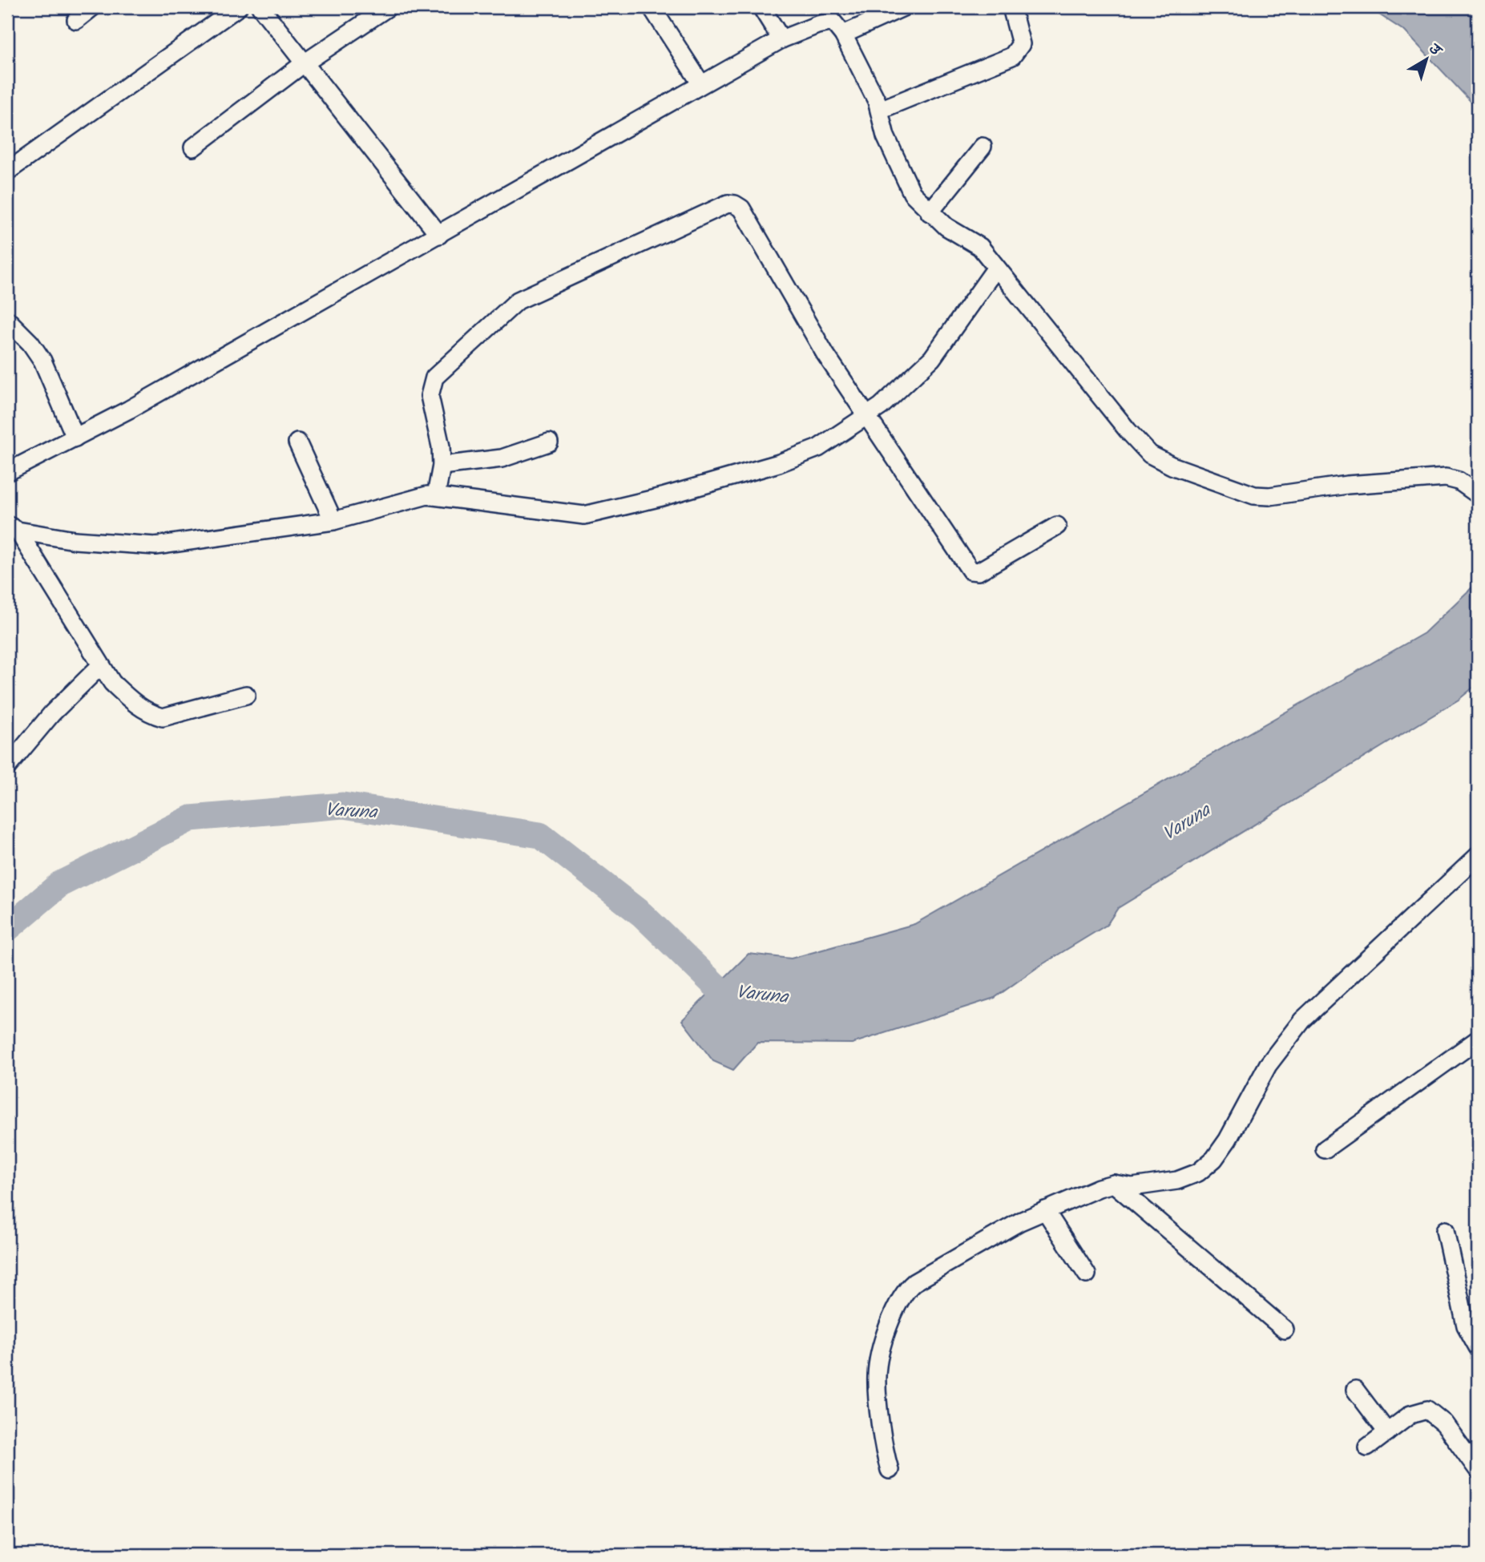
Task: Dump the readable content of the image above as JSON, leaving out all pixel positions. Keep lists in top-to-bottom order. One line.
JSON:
{"water":["Varuna"],"north":"top right"}
